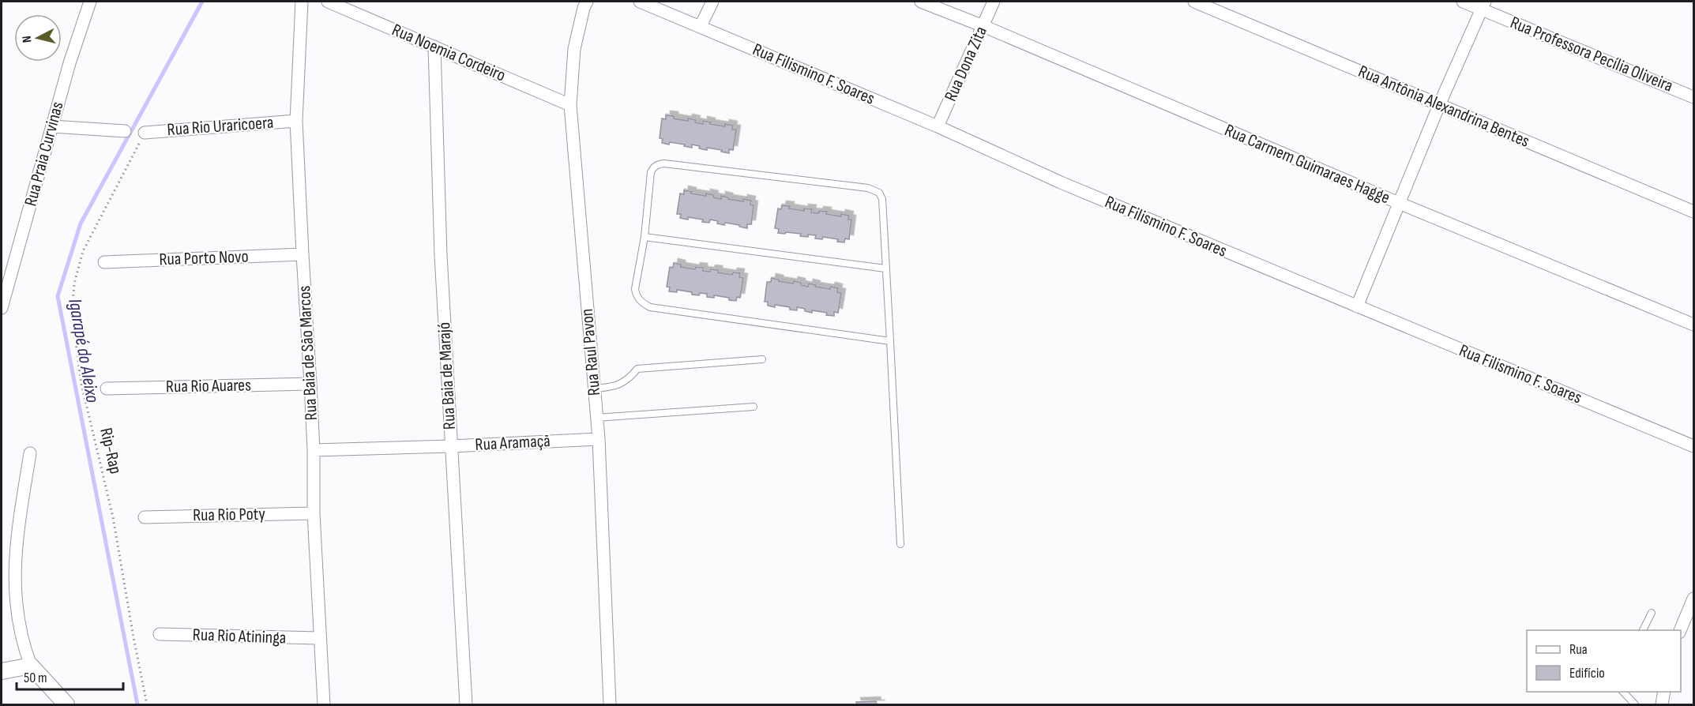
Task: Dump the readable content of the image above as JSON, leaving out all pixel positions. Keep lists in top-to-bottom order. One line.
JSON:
{"streets":{"street":["Rua Noemia Cordeiro","Rua Professora Pecília Oliveira","Rua Dona Zita","Rua Filismino F. Soares","Rua Antônia Alexandrina Bentes","Rua Rio Uraricoera","Rua Praia Curvinas","Rua Carmem Guimaraes Hagge","Rua Porto Novo","Rua Raul Pavon","Rua Baia de São Marcos","Rua Baia de Marajó","Rua Rio Auares","Rua Aramaçã","Rua Rio Poty","Rua Rio Atininga"],"path":["Rip-Rap"]},"crossings":[["Rua Noemia Cordeiro","Rua Raul Pavon"],["Rua Noemia Cordeiro","Rua Baia de Marajó"],["Rua Dona Zita","Rua Filismino F. Soares"],["Rua Dona Zita","Rua Carmem Guimaraes Hagge"],["Rua Rio Uraricoera","Rua Baia de São Marcos"],["Rua Rio Uraricoera","Rip-Rap"],["Rua Porto Novo","Rua Baia de São Marcos"],["Rua Raul Pavon","Rua Aramaçã"],["Rua Baia de São Marcos","Rua Rio Auares"],["Rua Baia de São Marcos","Rua Aramaçã"],["Rua Baia de São Marcos","Rua Rio Poty"],["Rua Baia de São Marcos","Rua Rio Atininga"],["Rua Baia de Marajó","Rua Aramaçã"]],"water":["Igarapé do Aleixo"],"legend":["Rua","Edifício"],"scale_bar":"50 m","north":"left"}
